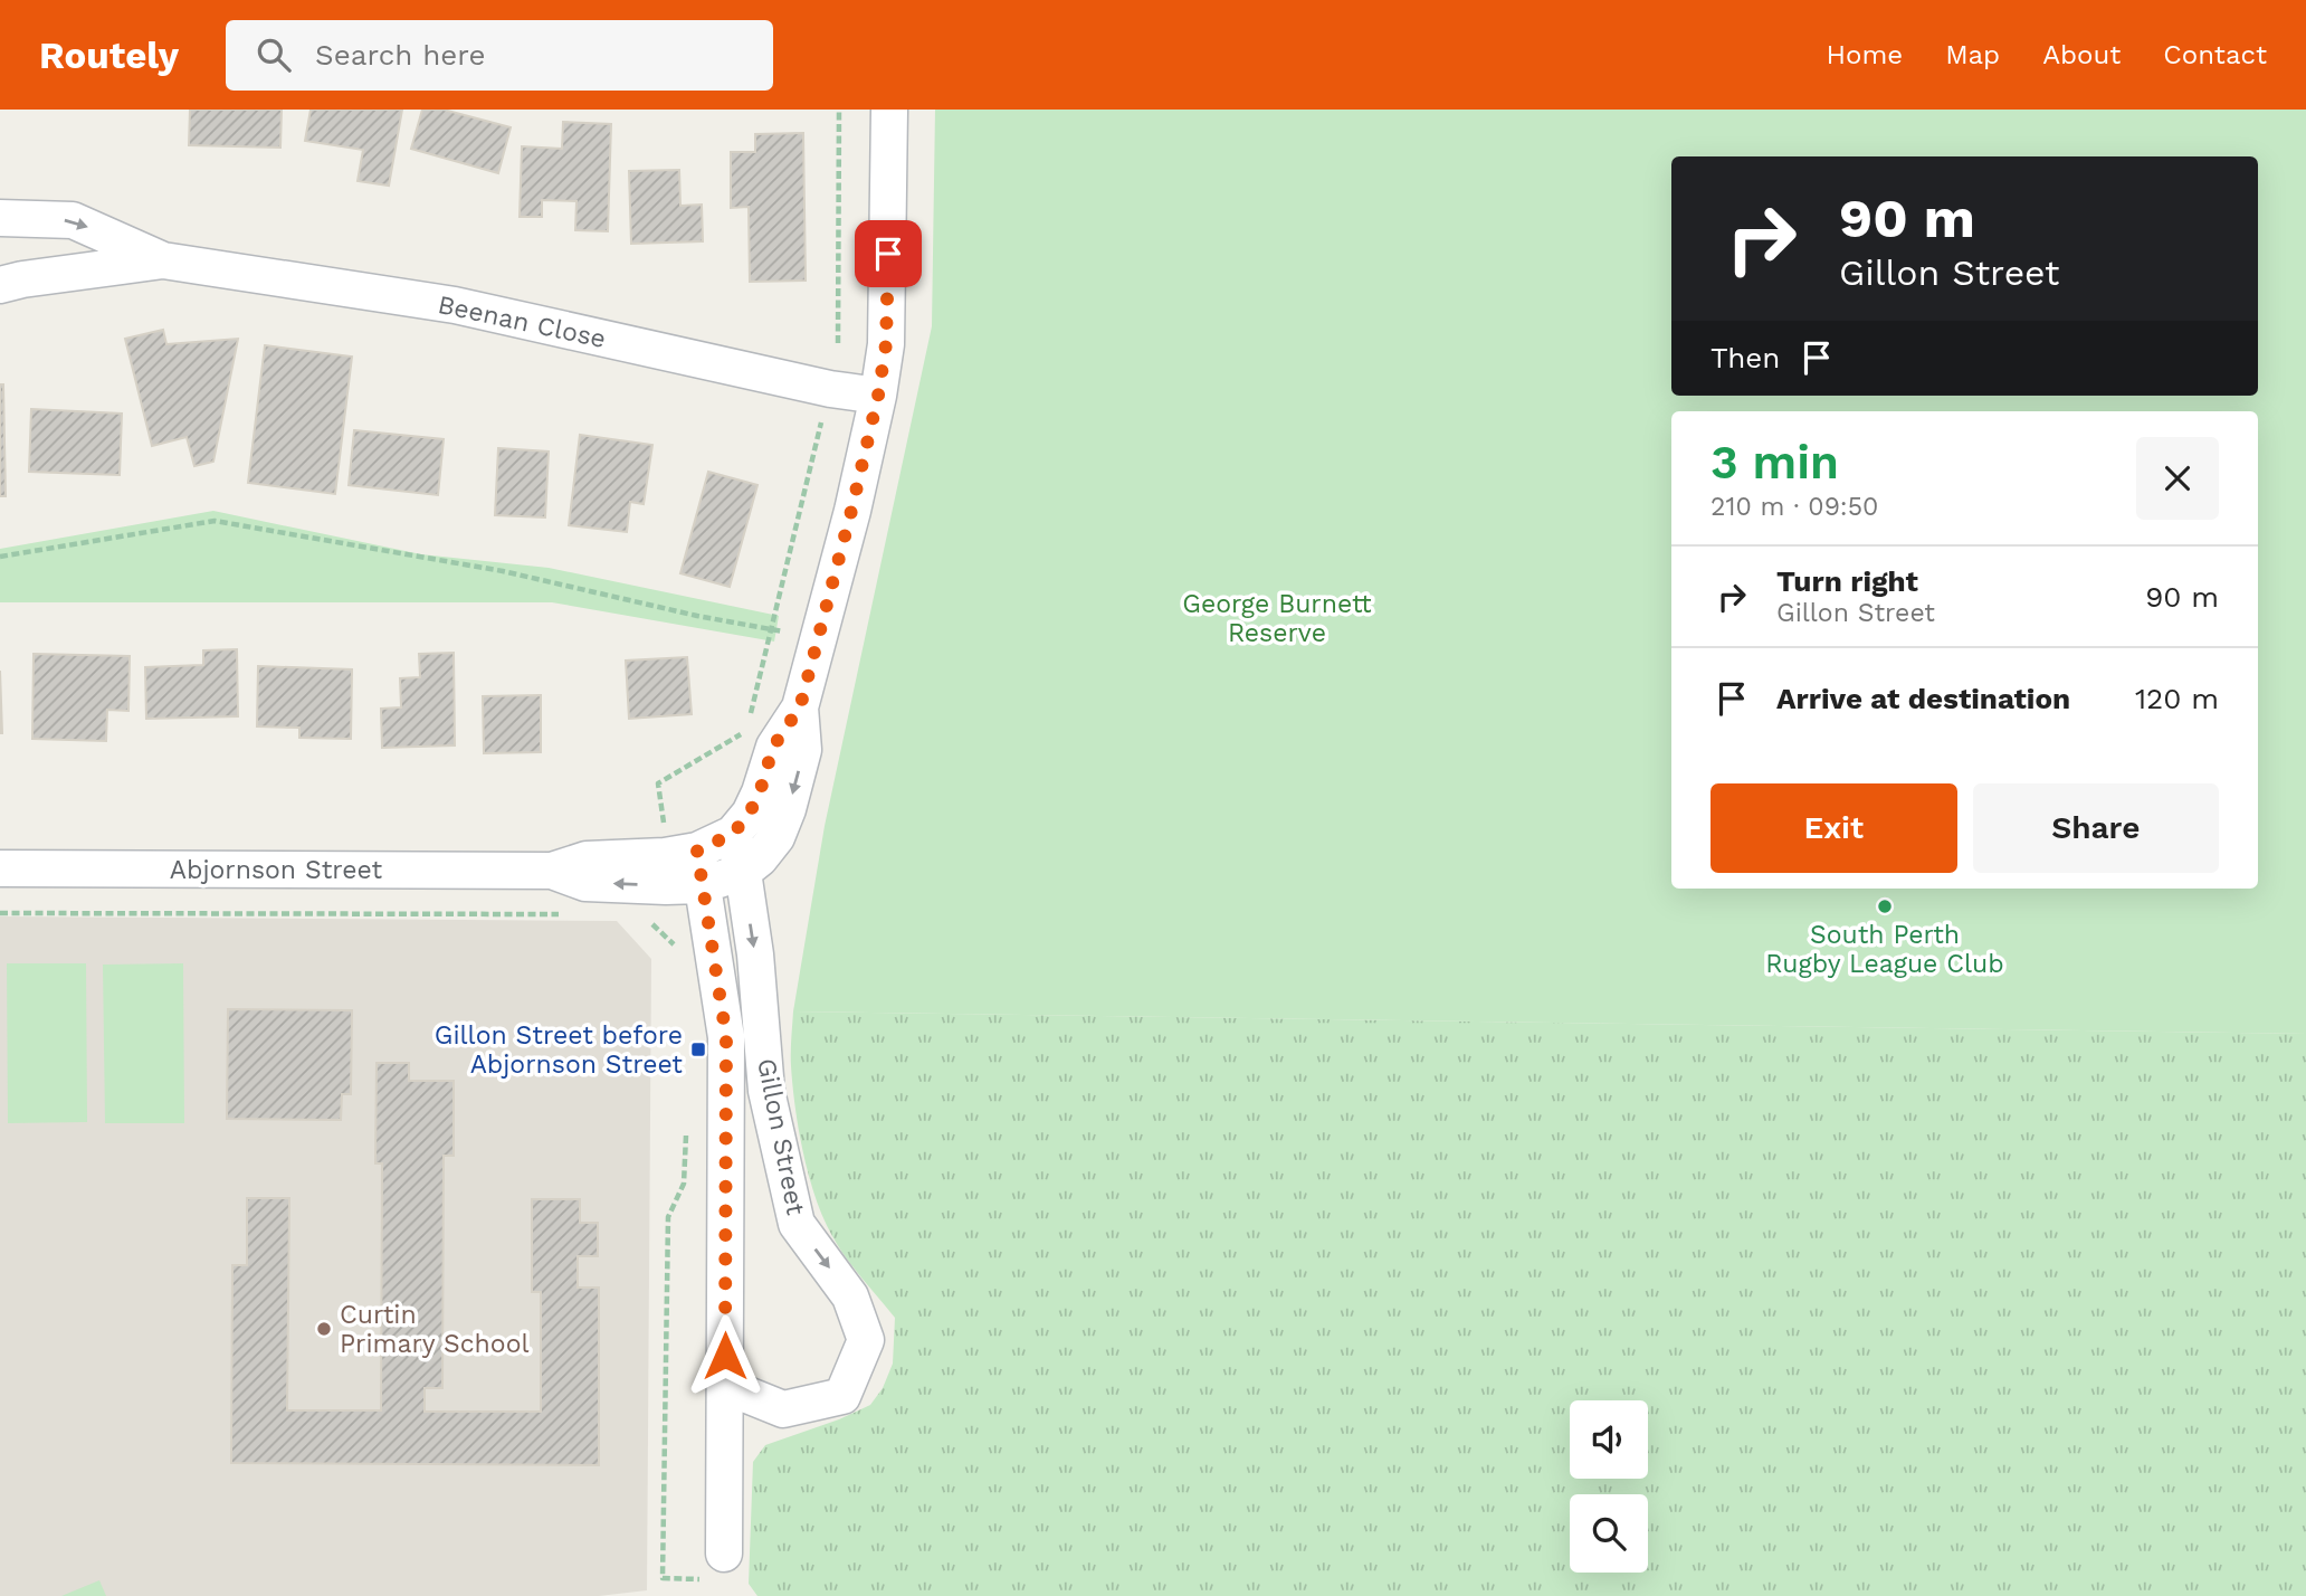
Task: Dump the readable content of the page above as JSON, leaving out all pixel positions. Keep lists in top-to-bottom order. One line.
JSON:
{"streets":{"street":["Beenan Close","Abjornson Street","Gillon Street"]},"crossings":[["Abjornson Street","Gillon Street"]],"parks":["George Burnett Reserve"],"places":{"other":["South Perth Rugby League Club","Curtin Primary School"],"transit":["Gillon Street before Abjornson Street"]},"page":{"header":"Routely","search":"Search here","nav":["Home","Map","About","Contact"],"turn":["90 m","Gillon Street"],"then":"Then","heading":["3 min","210 m · 09:50"],"list":[{"name":"Turn right","note":"Gillon Street","value":"90 m"},{"name":"Arrive at destination","value":"120 m"}],"buttons":["Exit","Share"]}}
